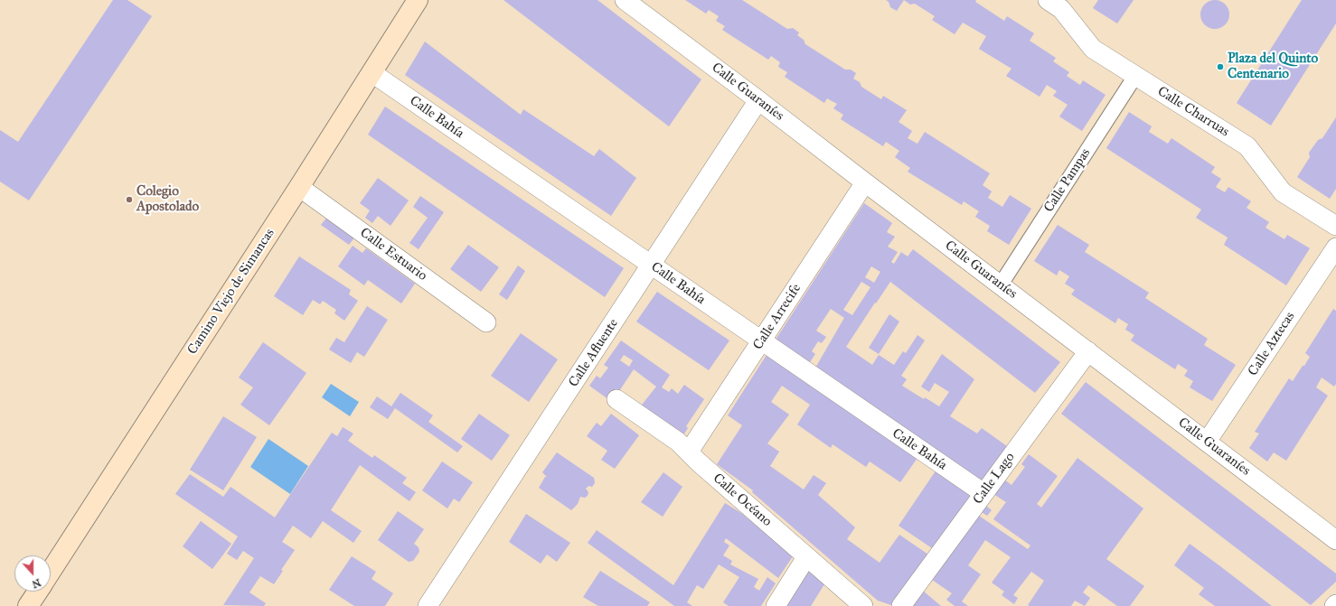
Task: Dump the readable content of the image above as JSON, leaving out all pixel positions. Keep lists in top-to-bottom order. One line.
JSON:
{"streets":{"main road":["Camino Viejo de Simancas"],"street":["Calle Guaraníes","Calle Charruas","Calle Bahía","Calle Pampas","Calle Estuario","Calle Arrecife","Calle Aztecas","Calle Afluente","Calle Lago","Calle Océano"]},"crossings":[["Calle Guaraníes","Calle Pampas"],["Calle Guaraníes","Calle Arrecife"],["Calle Guaraníes","Calle Aztecas"],["Calle Guaraníes","Calle Afluente"],["Calle Guaraníes","Calle Lago"],["Calle Charruas","Calle Pampas"],["Calle Bahía","Camino Viejo de Simancas"],["Calle Bahía","Calle Arrecife"],["Calle Bahía","Calle Afluente"],["Calle Bahía","Calle Lago"],["Calle Estuario","Camino Viejo de Simancas"],["Calle Arrecife","Calle Océano"]],"places":["Plaza del Quinto Centenario","Colegio Apostolado"],"north":"bottom"}
